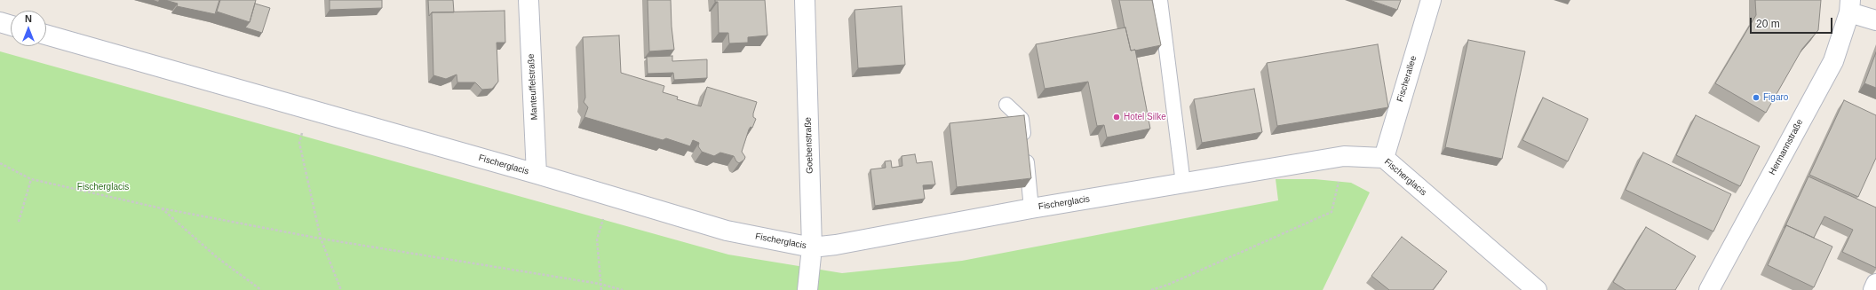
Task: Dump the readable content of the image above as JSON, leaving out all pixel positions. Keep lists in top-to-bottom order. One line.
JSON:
{"streets":{"street":["Fischerallee","Manteuffelstraße","Goebenstraße","Hermannstraße","Fischerglacis"]},"crossings":[["Fischerallee","Fischerglacis"],["Manteuffelstraße","Fischerglacis"],["Goebenstraße","Fischerglacis"]],"parks":["Fischerglacis"],"places":["Figaro","Hotel Silke"],"scale_bar":"20 m","north":"top"}
